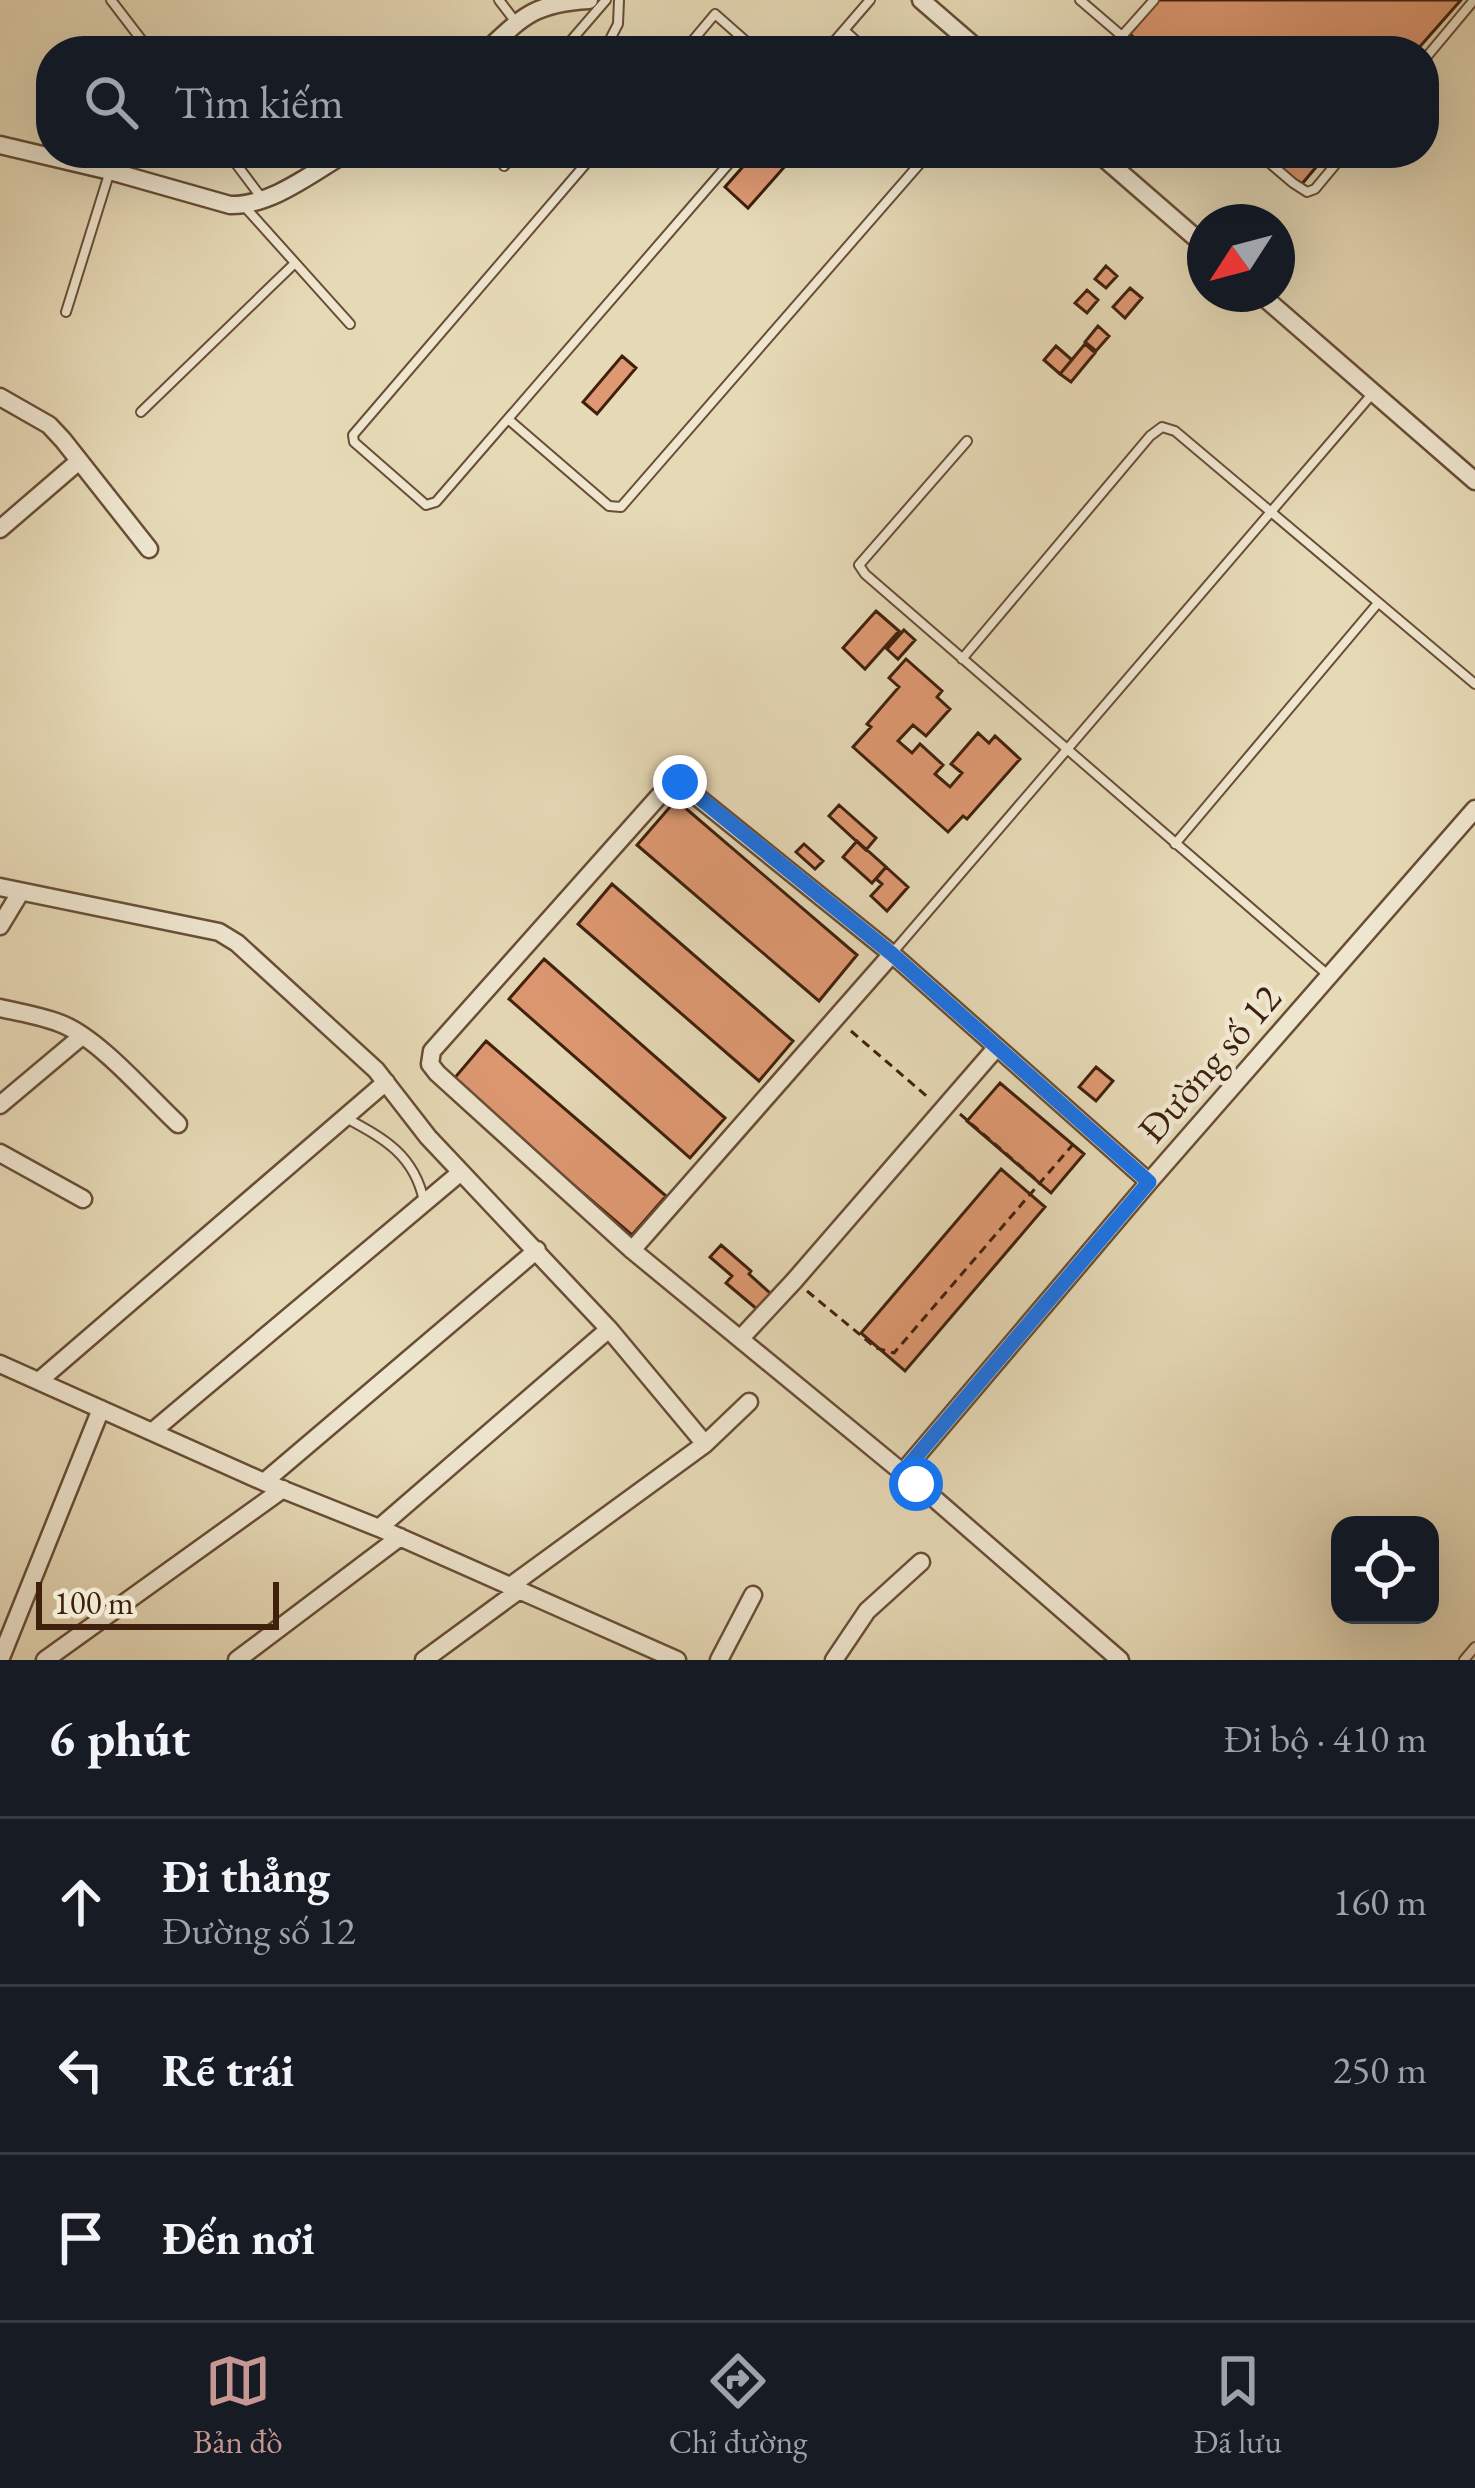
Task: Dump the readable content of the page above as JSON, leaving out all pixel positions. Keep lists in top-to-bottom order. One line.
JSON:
{"streets":{"street":["Đường số 12"]},"scale_bar":"100 m","north":"bottom left","page":{"search":"Tìm kiếm","scale":"100 m","heading":["6 phút","Đi bộ · 410 m"],"list":[["Đi thẳng","Đường số 12","160 m"],["Rẽ trái","250 m"],"Đến nơi"],"nav":["Bản đồ","Chỉ đường","Đã lưu"]}}
